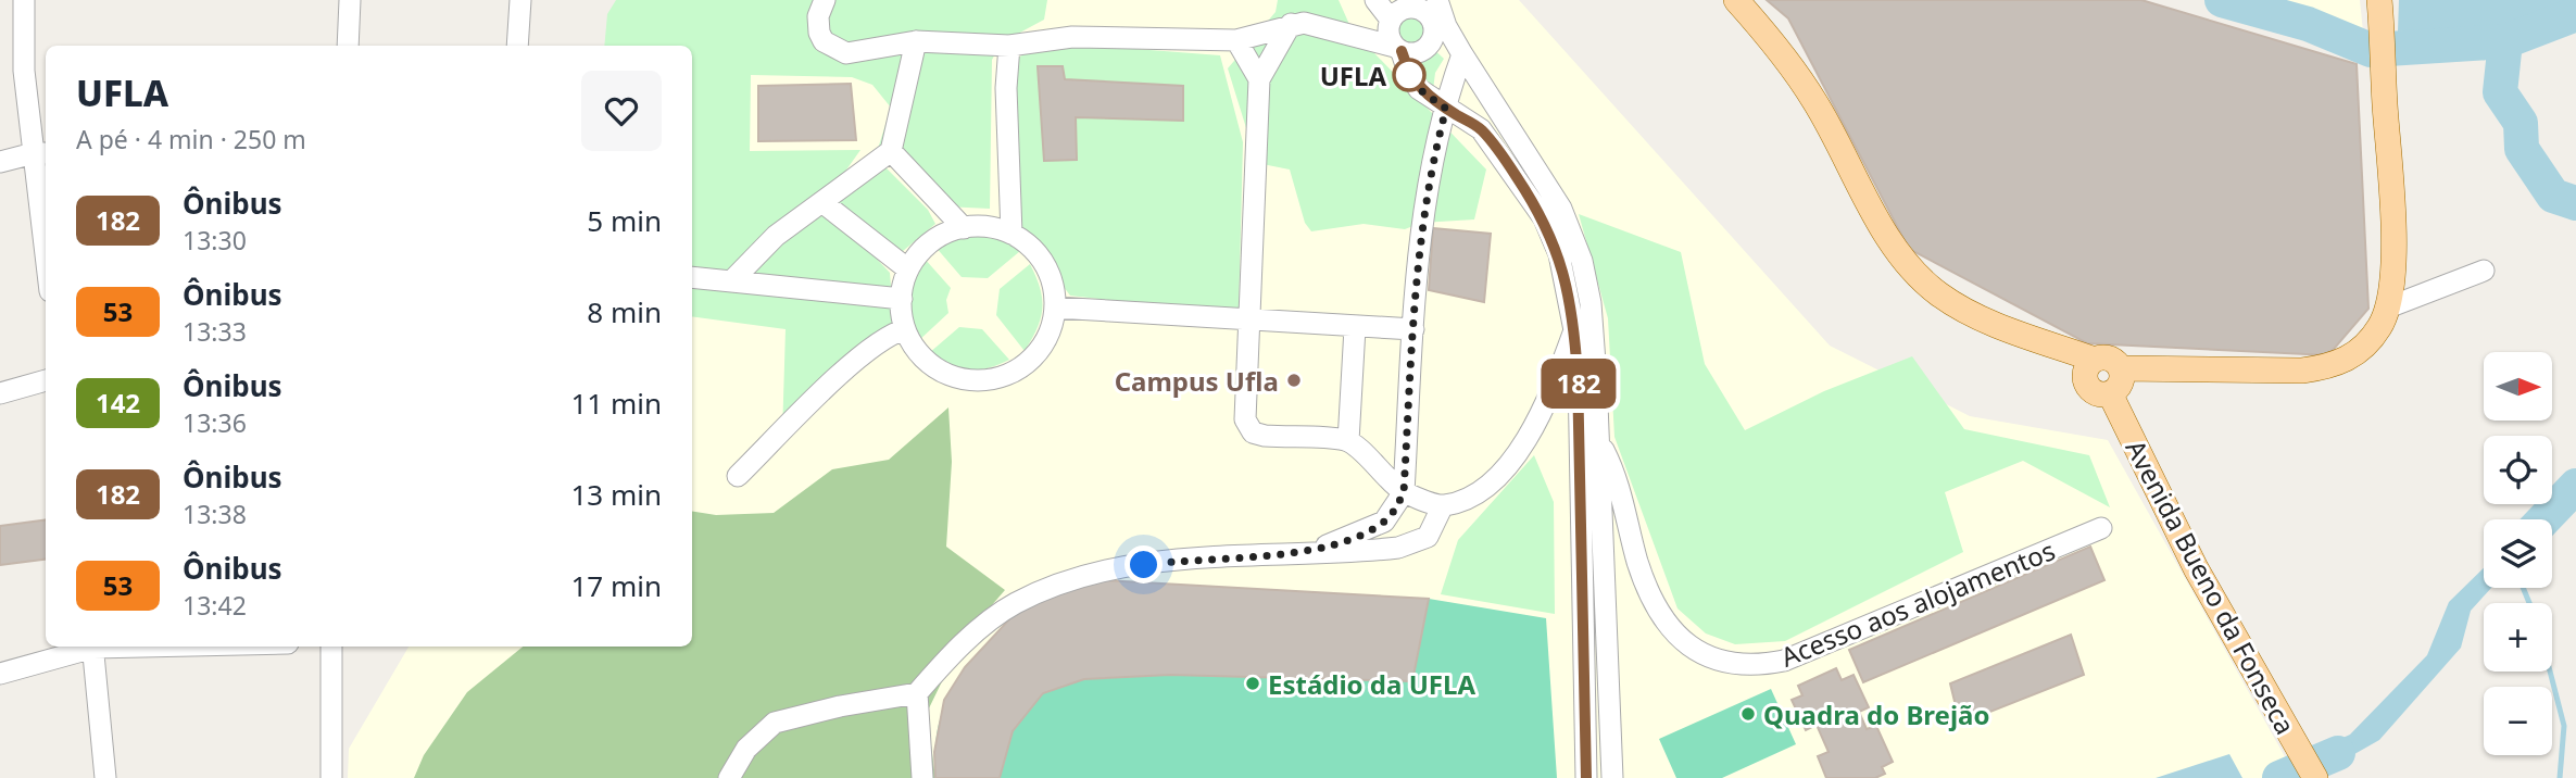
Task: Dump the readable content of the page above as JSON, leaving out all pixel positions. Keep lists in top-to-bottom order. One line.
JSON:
{"streets":{"main road":["Avenida Bueno da Fonseca"],"street":["Acesso aos alojamentos"]},"places":["UFLA","Campus Ufla","Estádio da UFLA","Quadra do Brejão"],"lines":["bus line 182"],"north":"right","page":{"on_map":"182","heading":["UFLA","A pé · 4 min · 250 m"],"list":[{"mark":"182","name":"Ônibus","note":"13:30","value":"5 min"},{"mark":"53","name":"Ônibus","note":"13:33","value":"8 min"},{"mark":"142","name":"Ônibus","note":"13:36","value":"11 min"},{"mark":"182","name":"Ônibus","note":"13:38","value":"13 min"},{"mark":"53","name":"Ônibus","note":"13:42","value":"17 min"}],"map_buttons":["+","−"]}}
